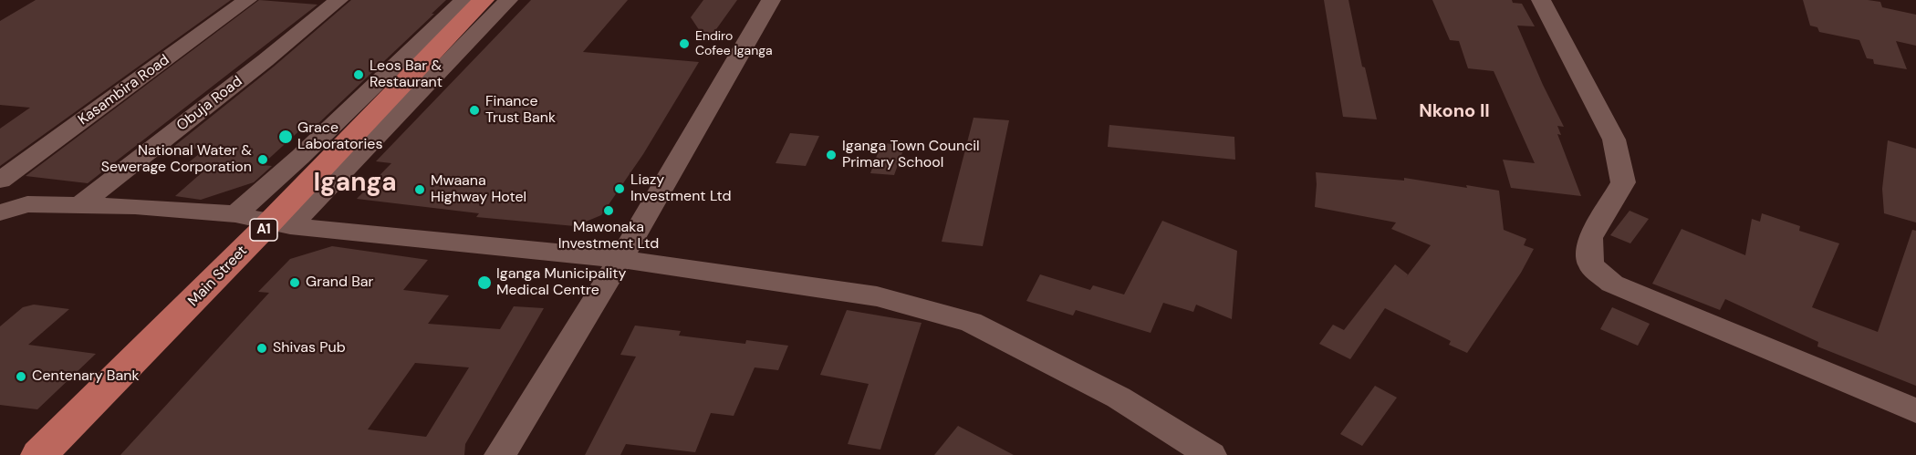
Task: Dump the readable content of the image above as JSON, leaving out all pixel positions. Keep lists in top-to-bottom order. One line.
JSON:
{"streets":{"main road":["A1","Main Street"],"street":["Kasambira Road","Obuja Road"]},"districts":["Nkono II","Iganga"],"places":["Endiro Cofee Iganga","Leos Bar & Restaurant","Finance Trust Bank","Grace Laboratories","Iganga Town Council Primary School","National Water & Sewerage Corporation","Liazy Investment Ltd","Mwaana Highway Hotel","Mawonaka Investment Ltd","Grand Bar","Iganga Municipality Medical Centre","Shivas Pub","Centenary Bank"]}
